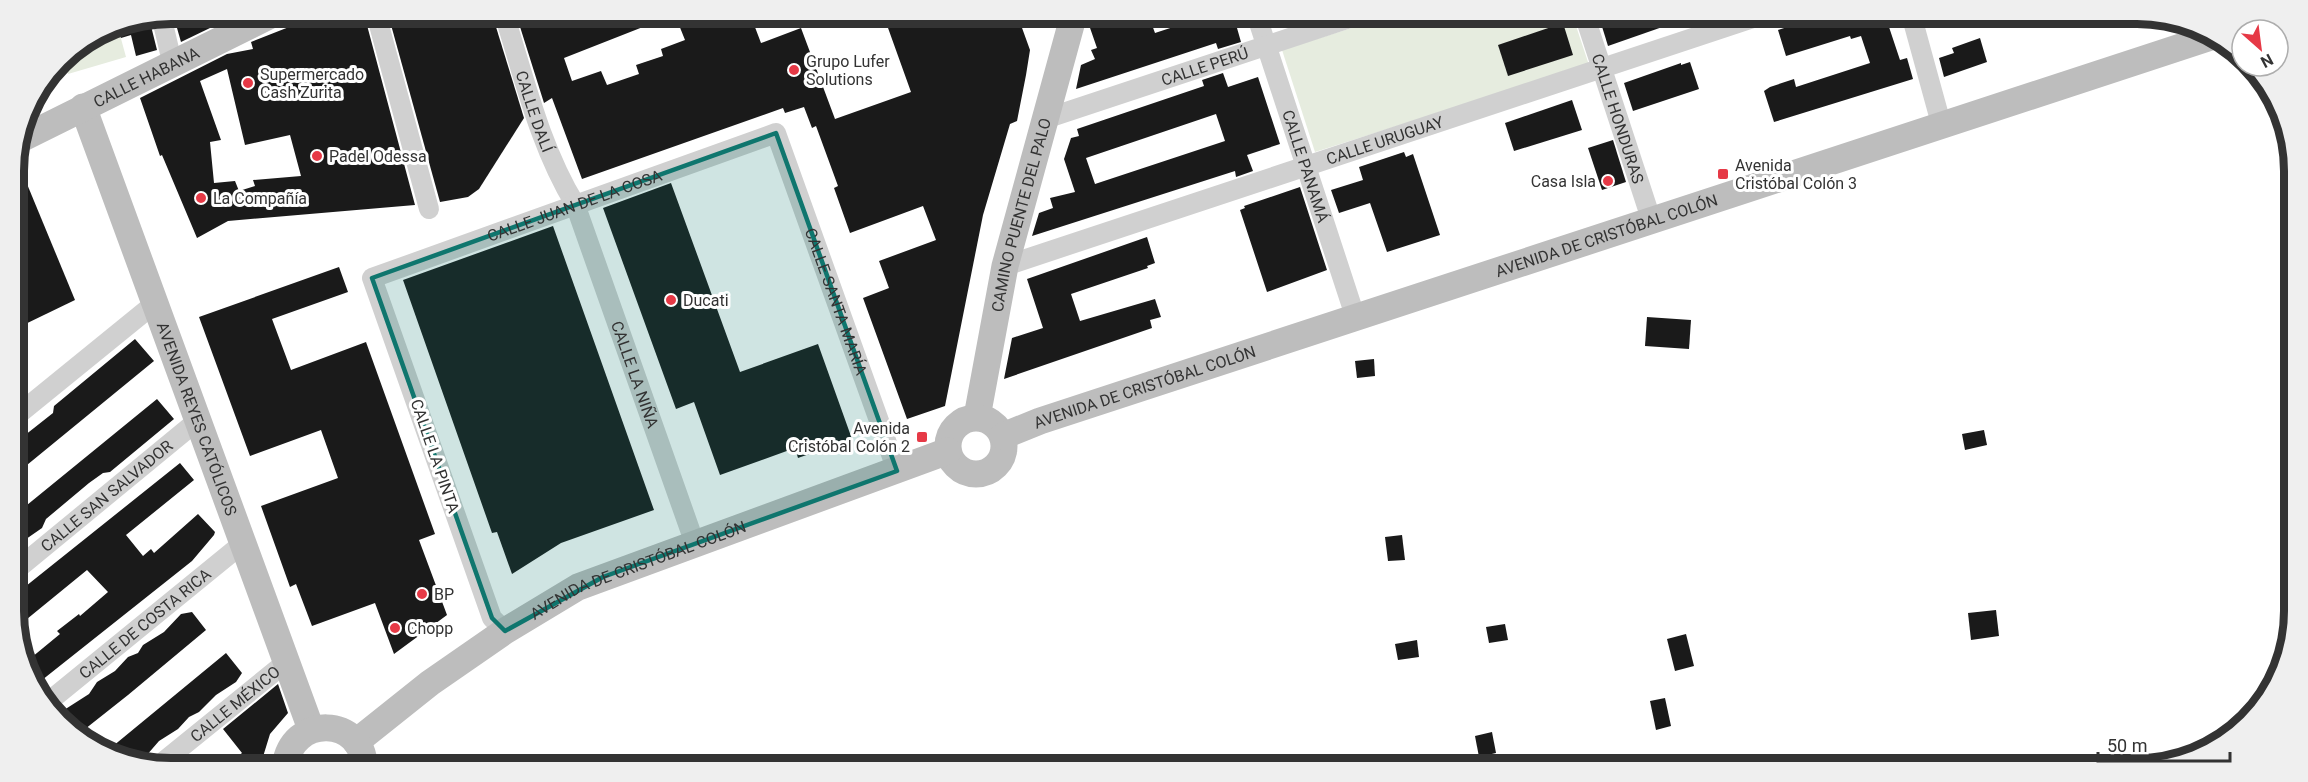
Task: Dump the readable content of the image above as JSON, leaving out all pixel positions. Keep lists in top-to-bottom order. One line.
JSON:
{"streets":{"main road":["CALLE HABANA","CAMINO PUENTE DEL PALO","AVENIDA DE CRISTÓBAL COLÓN","AVENIDA REYES CATÓLICOS"],"street":["CALLE PERÚ","CALLE DALÍ","CALLE HONDURAS","CALLE URUGUAY","CALLE PANAMÁ","CALLE JUAN DE LA COSA","CALLE SANTA MARÍA","CALLE LA NIÑA","CALLE LA PINTA","CALLE SAN SALVADOR","CALLE DE COSTA RICA","CALLE MÉXICO"]},"crossings":[["CALLE PERÚ","CALLE PANAMÁ"],["CALLE PERÚ","CAMINO PUENTE DEL PALO"],["CALLE HABANA","AVENIDA REYES CATÓLICOS"],["CALLE DALÍ","CALLE JUAN DE LA COSA"],["CALLE DALÍ","CALLE LA NIÑA"],["CALLE HONDURAS","CALLE URUGUAY"],["CALLE HONDURAS","AVENIDA DE CRISTÓBAL COLÓN"],["CALLE URUGUAY","CALLE PANAMÁ"],["CALLE URUGUAY","CAMINO PUENTE DEL PALO"],["CALLE PANAMÁ","AVENIDA DE CRISTÓBAL COLÓN"],["CALLE JUAN DE LA COSA","CALLE SANTA MARÍA"],["CALLE JUAN DE LA COSA","CALLE LA NIÑA"],["CALLE JUAN DE LA COSA","CALLE LA PINTA"],["CAMINO PUENTE DEL PALO","AVENIDA DE CRISTÓBAL COLÓN"],["AVENIDA DE CRISTÓBAL COLÓN","CALLE SANTA MARÍA"],["AVENIDA DE CRISTÓBAL COLÓN","CALLE LA NIÑA"],["AVENIDA DE CRISTÓBAL COLÓN","CALLE LA PINTA"],["AVENIDA REYES CATÓLICOS","CALLE SAN SALVADOR"],["AVENIDA REYES CATÓLICOS","CALLE DE COSTA RICA"],["AVENIDA REYES CATÓLICOS","CALLE MÉXICO"]],"places":{"other":["Grupo Lufer Solutions","Supermercado Cash Zurita","Padel Odessa","Casa Isla","La Compañía","Ducati","BP","Chopp"],"transit":["Avenida Cristóbal Colón 3","Avenida Cristóbal Colón 2"]},"scale_bar":"50 m","north":"bottom right"}
